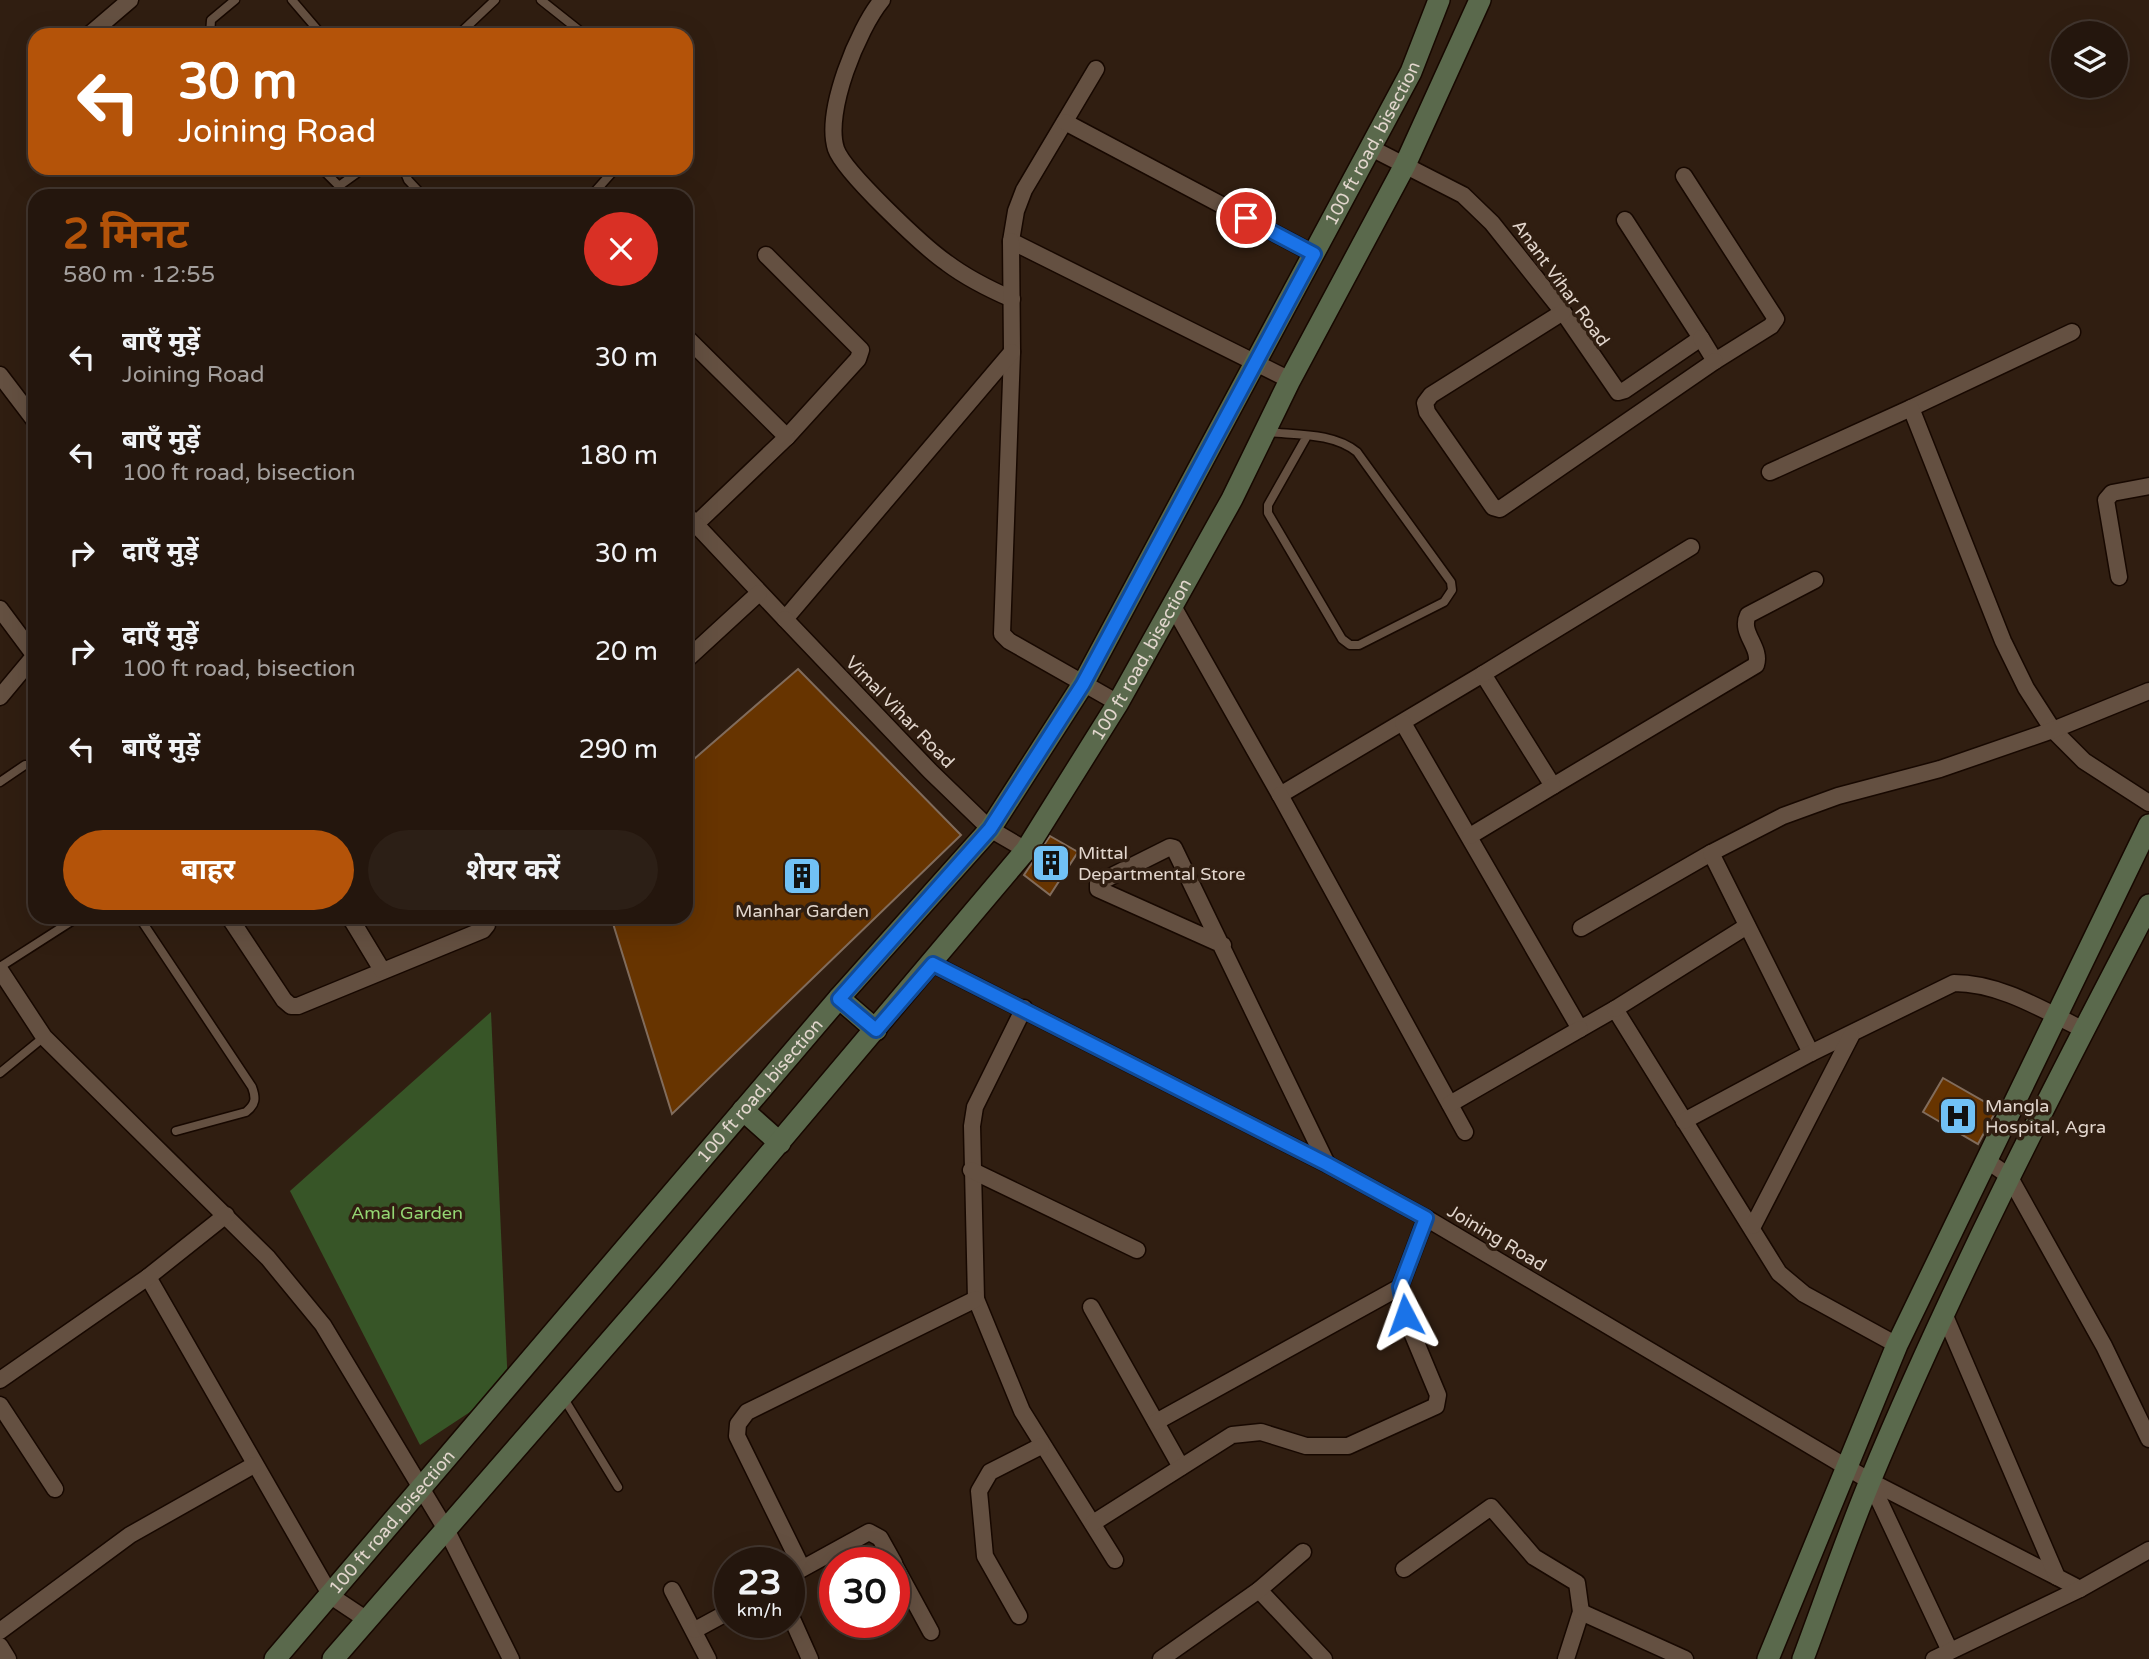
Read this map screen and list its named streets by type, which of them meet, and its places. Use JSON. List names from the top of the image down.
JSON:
{
  "streets": {
    "street": [
      "100 ft road, bisection",
      "Anant Vihar Road",
      "Vimal Vihar Road",
      "Joining Road"
    ]
  },
  "crossings": [
    ["100 ft road, bisection", "Anant Vihar Road"],
    ["100 ft road, bisection", "Vimal Vihar Road"],
    ["100 ft road, bisection", "Joining Road"]
  ],
  "parks": ["Amal Garden"],
  "places": {
    "building": ["Mittal Departmental Store", "Manhar Garden"],
    "hospital": ["Mangla Hospital, Agra"]
  },
  "page": {
    "turn": ["30 m", "Joining Road"],
    "heading": ["2 मिनट", "580 m · 12:55"],
    "list": [
      {
        "name": "बाएँ मुड़ें",
        "note": "Joining Road",
        "value": "30 m"
      },
      {
        "name": "बाएँ मुड़ें",
        "note": "100 ft road, bisection",
        "value": "180 m"
      },
      {
        "name": "दाएँ मुड़ें",
        "value": "30 m"
      },
      {
        "name": "दाएँ मुड़ें",
        "note": "100 ft road, bisection",
        "value": "20 m"
      },
      {
        "name": "बाएँ मुड़ें",
        "value": "290 m"
      }
    ],
    "buttons": ["बाहर", "शेयर करें"],
    "speed": "23 km/h",
    "limit": "30"
  }
}
